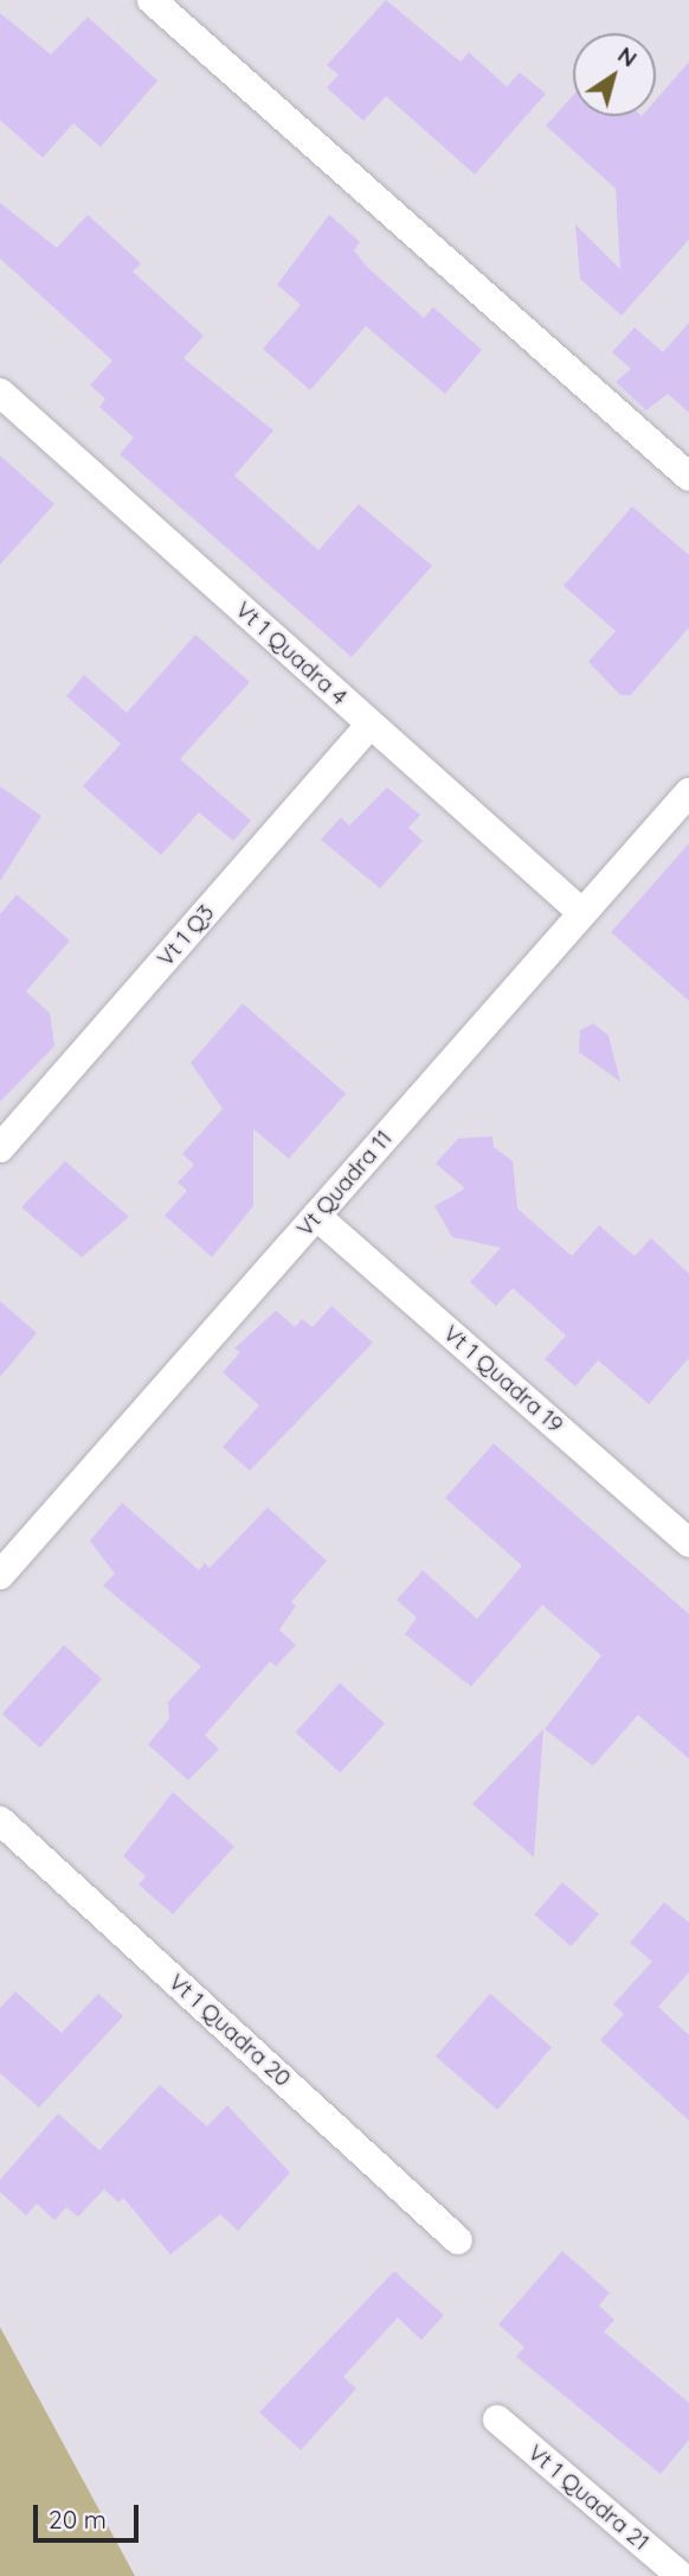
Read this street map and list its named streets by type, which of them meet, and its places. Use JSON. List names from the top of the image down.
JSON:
{
  "streets": {
    "street": [
      "Vt 1 Quadra 4",
      "Vt 1 Q3",
      "Vt Quadra 11",
      "Vt 1 Quadra 19",
      "Vt 1 Quadra 20",
      "Vt 1 Quadra 21"
    ]
  },
  "crossings": [
    ["Vt 1 Quadra 4", "Vt 1 Q3"],
    ["Vt 1 Quadra 4", "Vt Quadra 11"],
    ["Vt Quadra 11", "Vt 1 Quadra 19"]
  ],
  "scale_bar": "20 m",
  "north": "top right"
}
